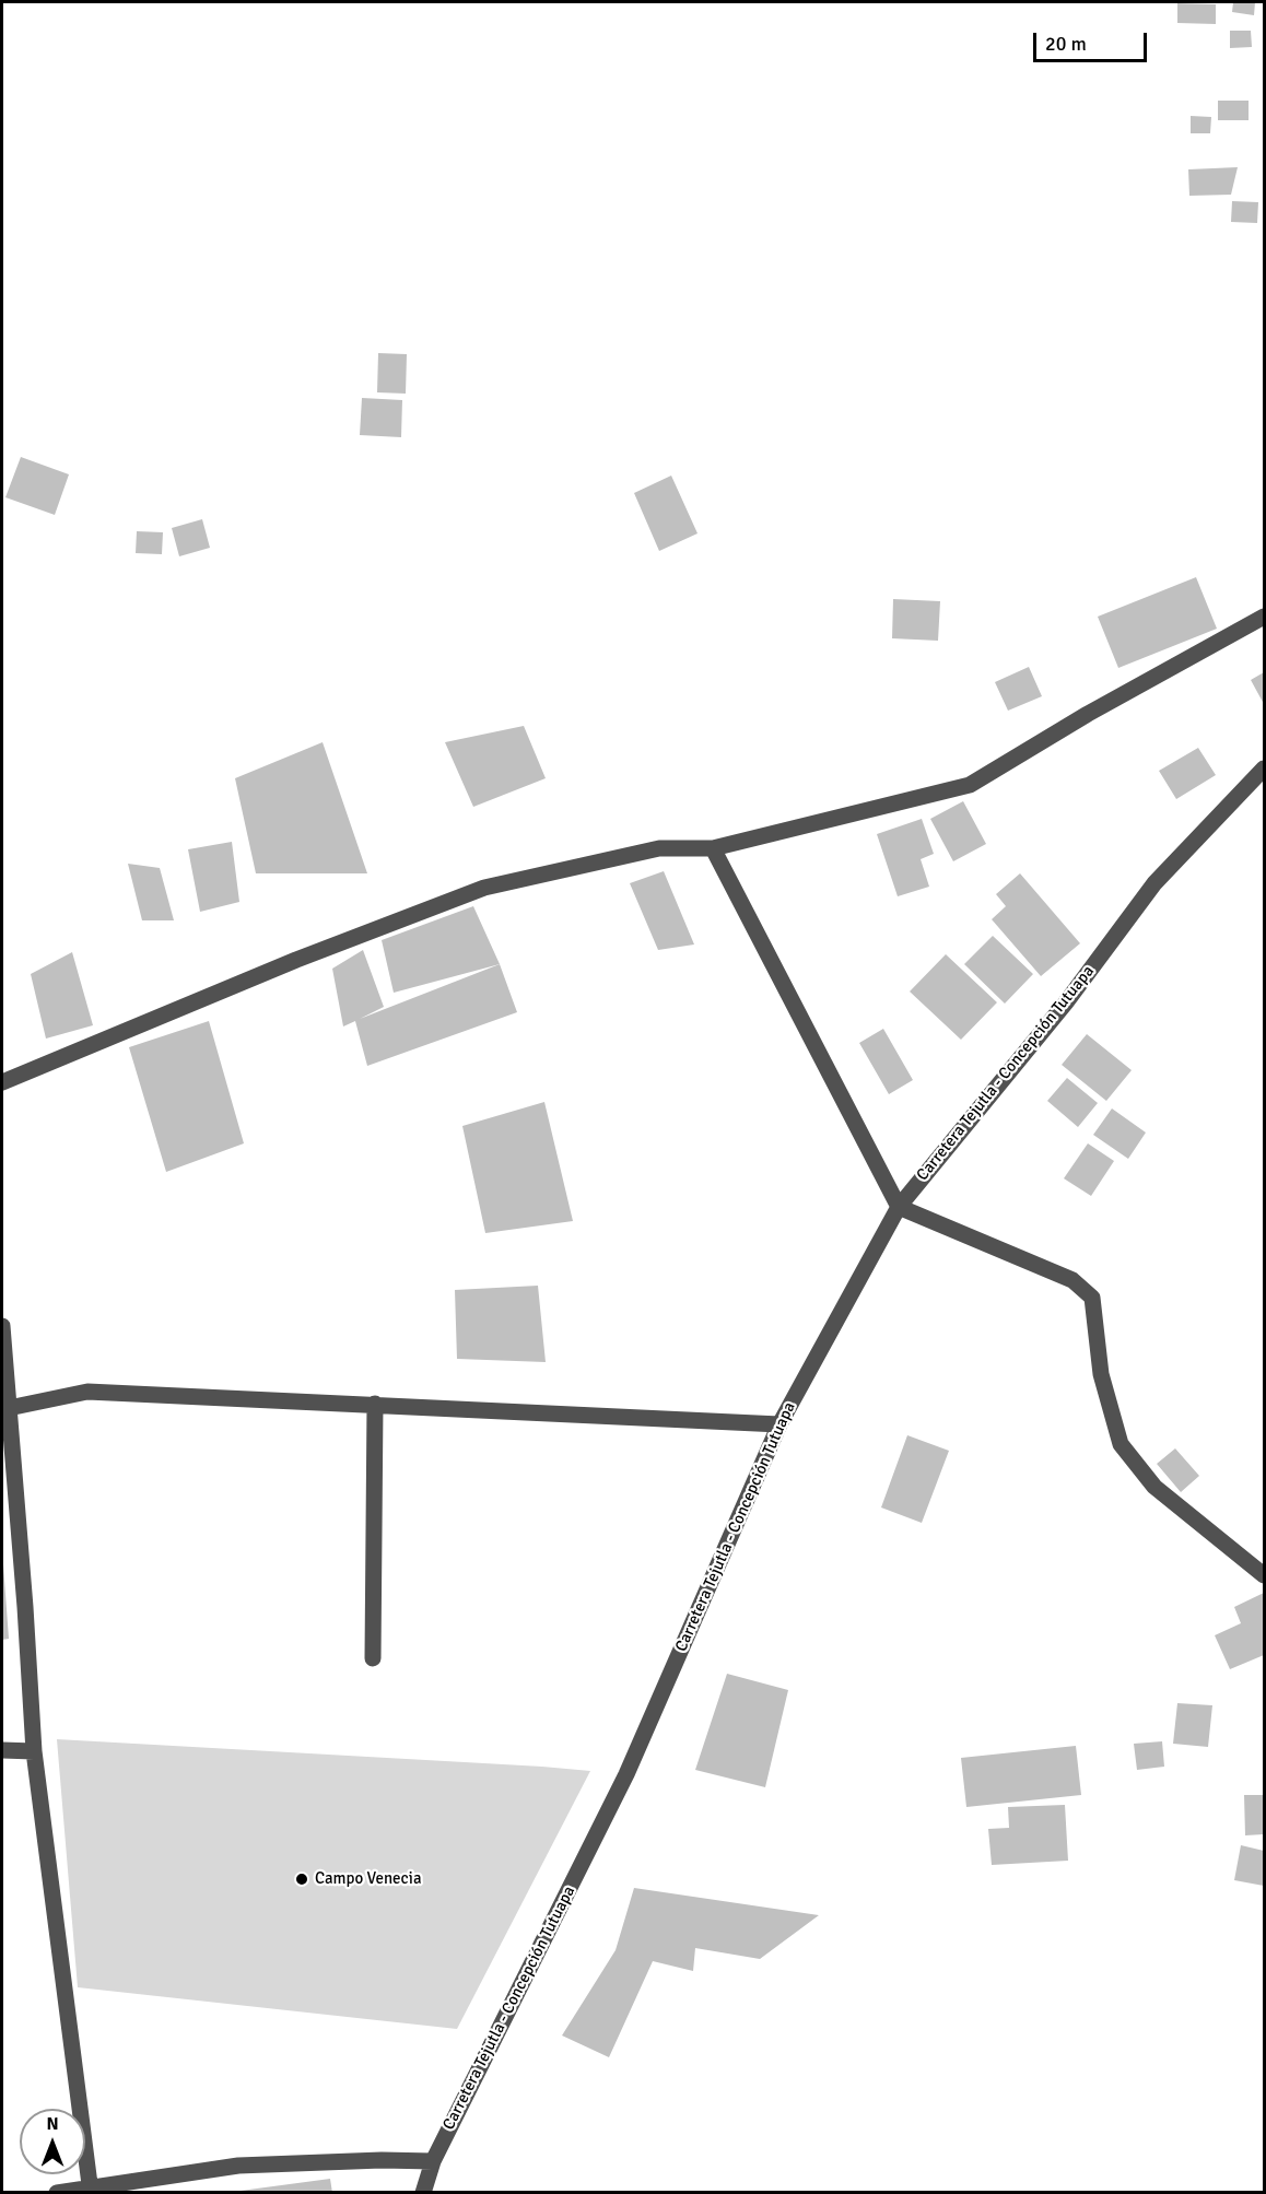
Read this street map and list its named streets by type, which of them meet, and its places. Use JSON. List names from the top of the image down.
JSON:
{
  "streets": {
    "street": ["Carretera Tejutla - Concepción Tutuapa"]
  },
  "places": ["Campo Venecia"],
  "scale_bar": "20 m",
  "north": "top"
}
